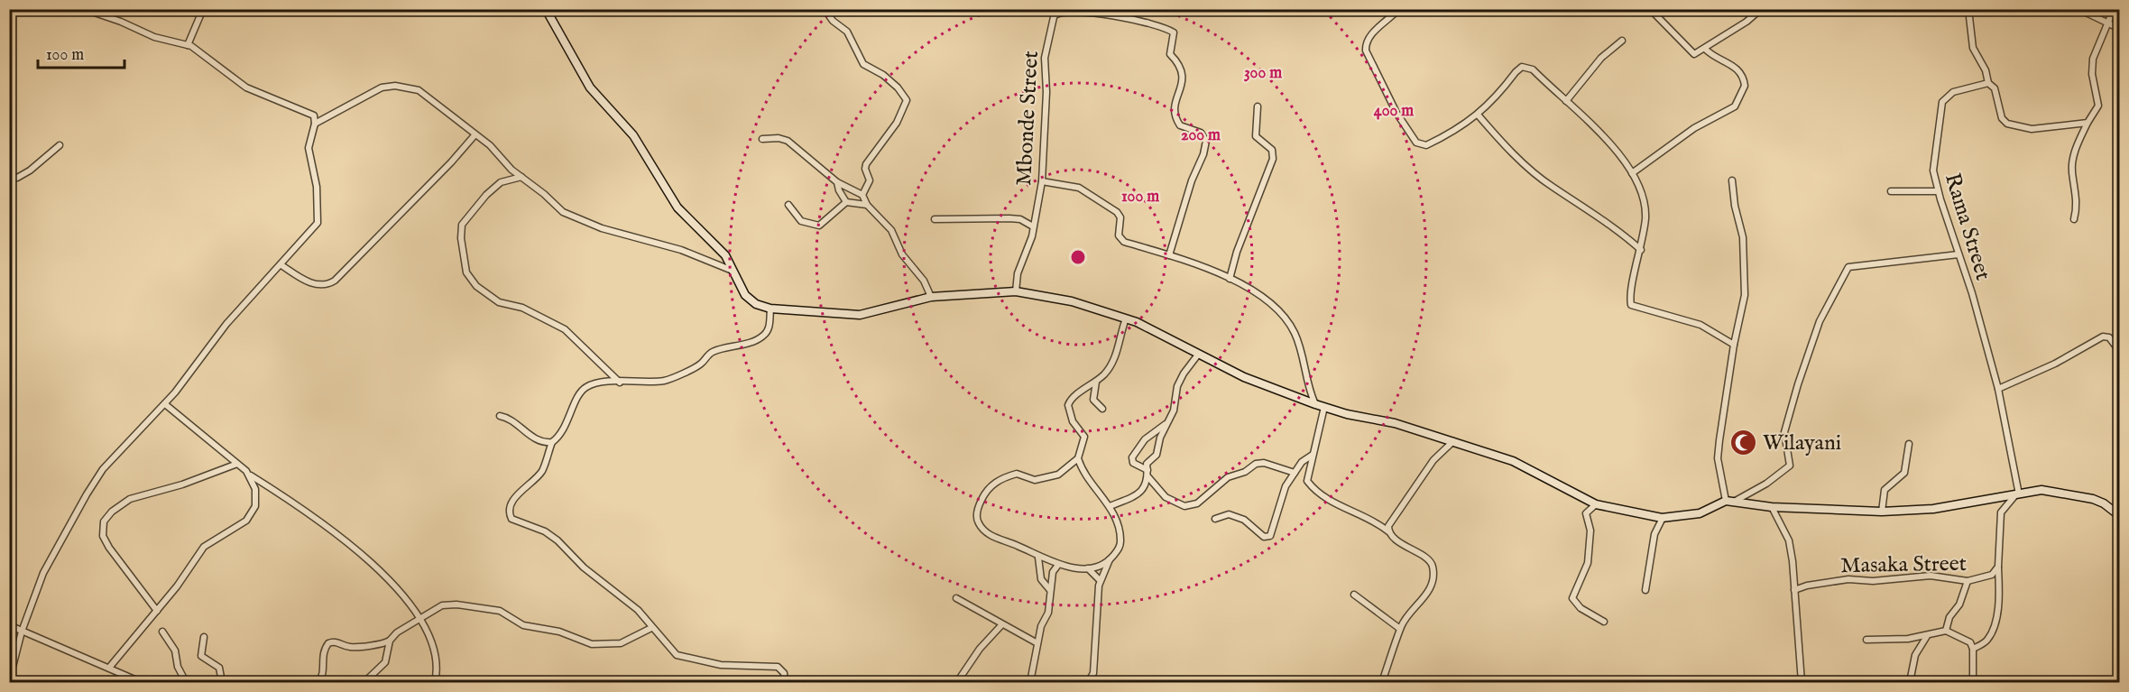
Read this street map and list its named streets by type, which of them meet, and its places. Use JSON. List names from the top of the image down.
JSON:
{
  "streets": {
    "street": ["Mbonde Street", "Rama Street", "Masaka Street"]
  },
  "crossings": [
    ["Rama Street", "Masaka Street"]
  ],
  "places": {
    "mosque": ["Wilayani"]
  },
  "scale_bar": "100 m",
  "rings": [
    "300 m",
    "400 m",
    "200 m",
    "100 m"
  ]
}
